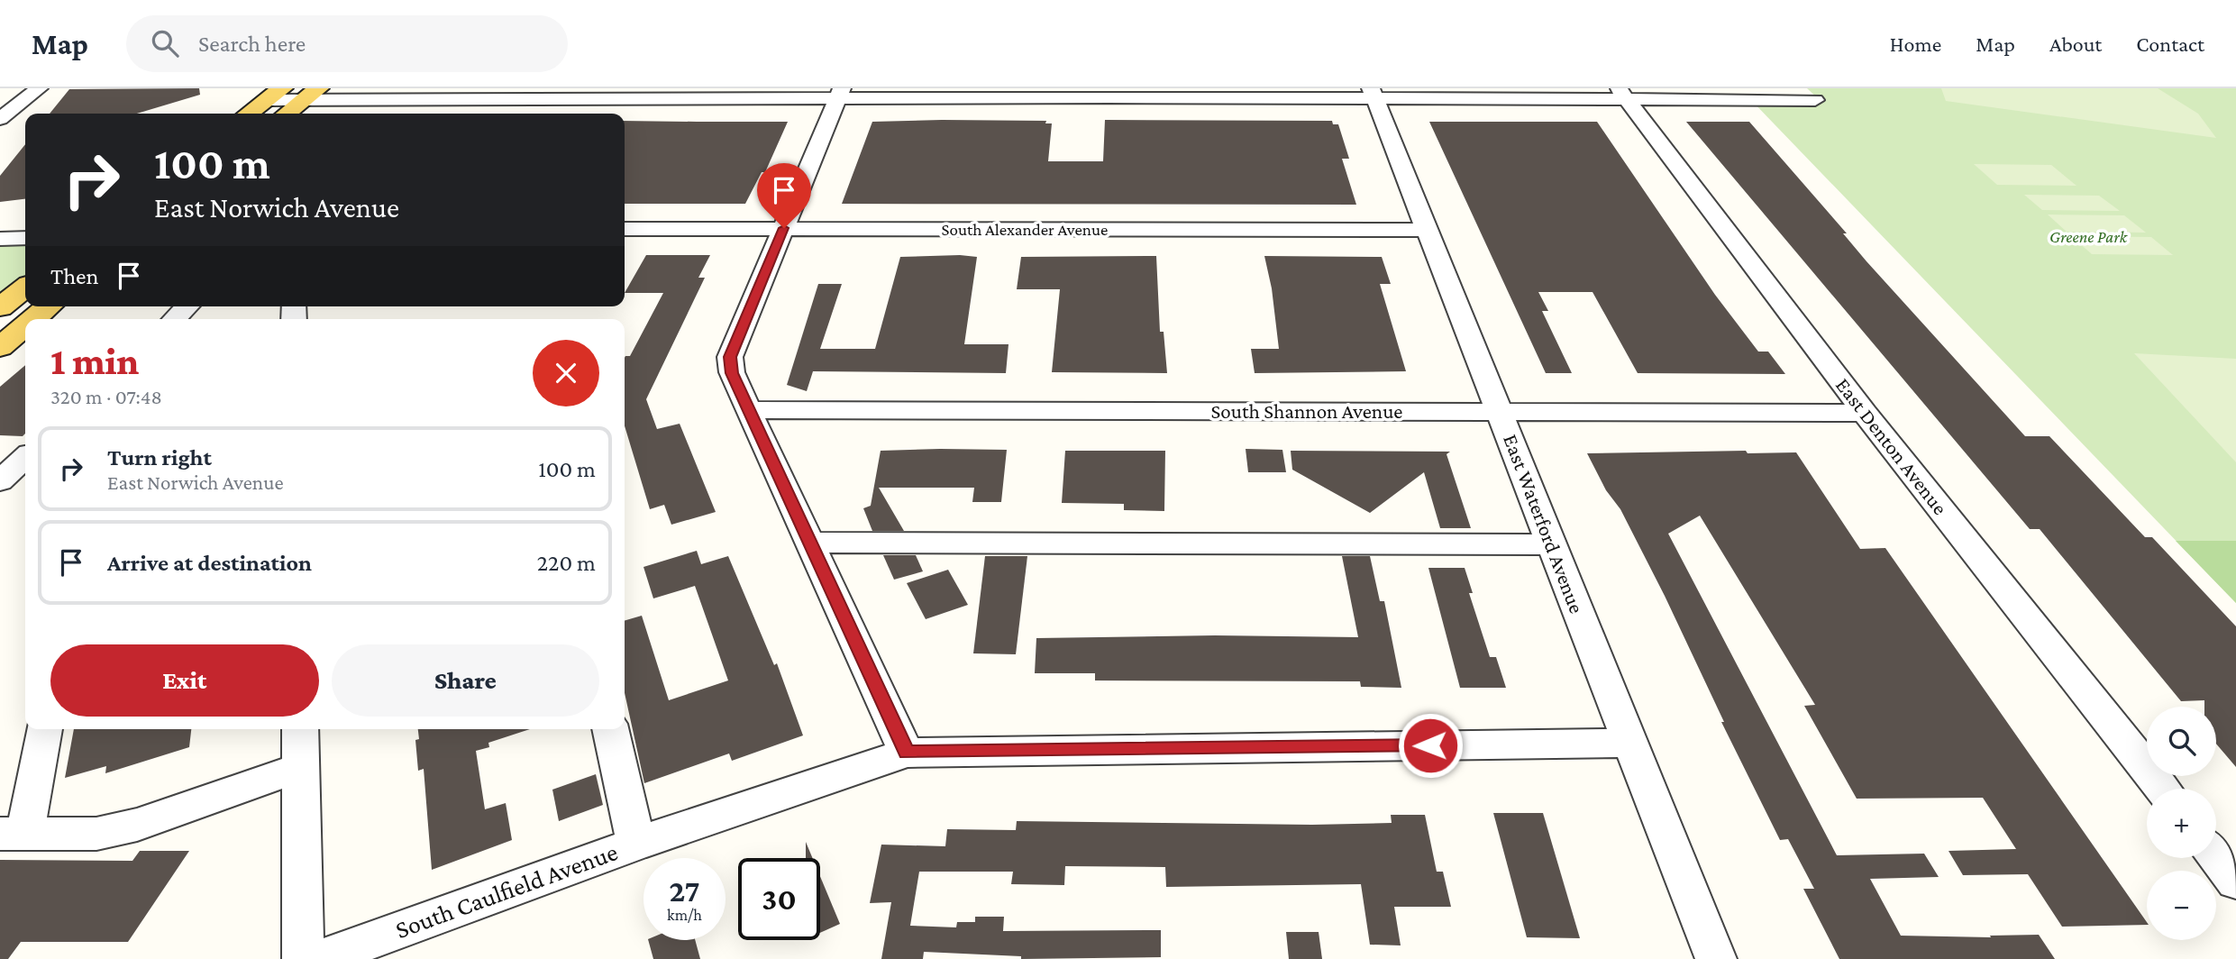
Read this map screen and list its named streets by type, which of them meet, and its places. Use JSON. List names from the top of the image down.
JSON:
{
  "streets": {
    "street": [
      "South Alexander Avenue",
      "South Shannon Avenue",
      "East Denton Avenue",
      "East Waterford Avenue",
      "South Caulfield Avenue"
    ]
  },
  "crossings": [
    ["South Alexander Avenue", "East Waterford Avenue"],
    ["South Shannon Avenue", "East Denton Avenue"],
    ["South Shannon Avenue", "East Waterford Avenue"],
    ["East Waterford Avenue", "South Caulfield Avenue"]
  ],
  "parks": ["Greene Park"],
  "page": {
    "header": "Map",
    "search": "Search here",
    "nav": [
      "Home",
      "Map",
      "About",
      "Contact"
    ],
    "turn": ["100 m", "East Norwich Avenue"],
    "then": "Then",
    "heading": ["1 min", "320 m · 07:48"],
    "list": [
      {
        "name": "Turn right",
        "note": "East Norwich Avenue",
        "value": "100 m"
      },
      {
        "name": "Arrive at destination",
        "value": "220 m"
      }
    ],
    "buttons": ["Exit", "Share"],
    "map_buttons": ["+", "−"],
    "speed": "27 km/h",
    "limit": "30"
  }
}
